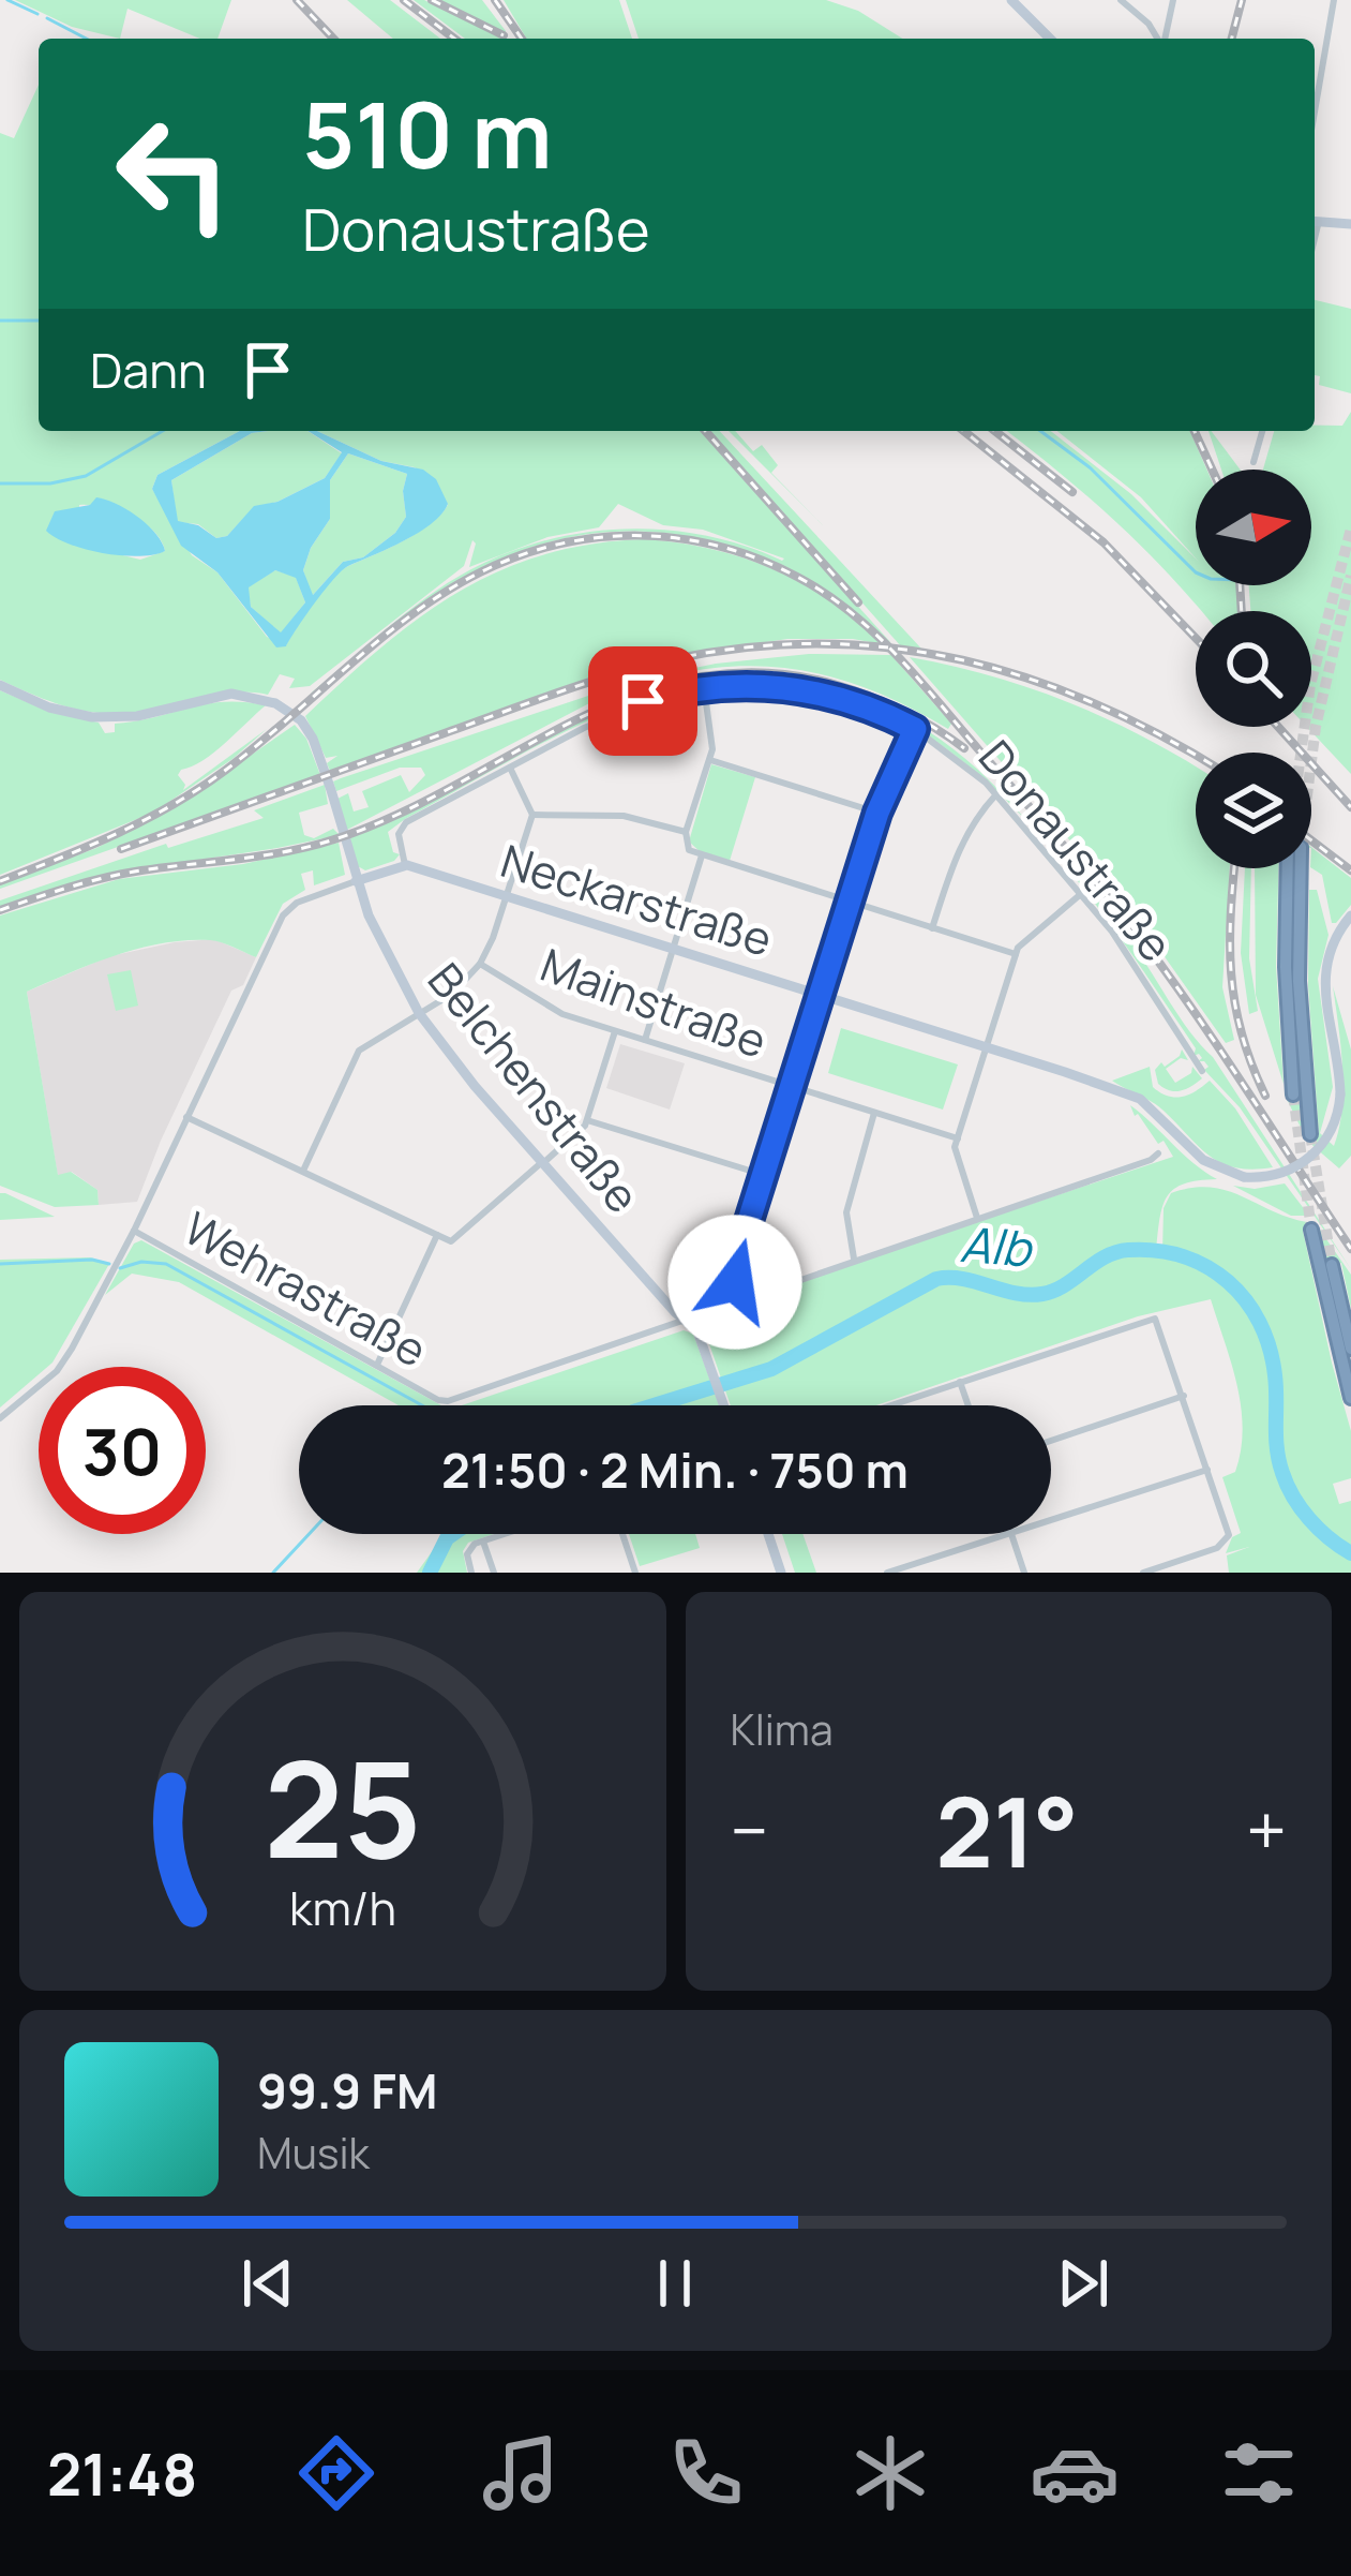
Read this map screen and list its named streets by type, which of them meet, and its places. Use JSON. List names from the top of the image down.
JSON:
{
  "streets": {
    "street": [
      "Donaustraße",
      "Neckarstraße",
      "Mainstraße",
      "Belchenstraße",
      "Wehrastraße"
    ]
  },
  "crossings": [
    ["Donaustraße", "Neckarstraße"],
    ["Belchenstraße", "Wehrastraße"]
  ],
  "water": ["Alb"],
  "north": "right",
  "page": {
    "turn": ["510 m", "Donaustraße"],
    "then": "Dann",
    "limit": "30",
    "trip": "21:50 · 2 Min. · 750 m",
    "tile": "Klima",
    "heat": ["−", "21°", "+"],
    "song": ["99.9 FM", "Musik"],
    "tabs": "21:48",
    "gauge": ["25", "km/h"]
  }
}
